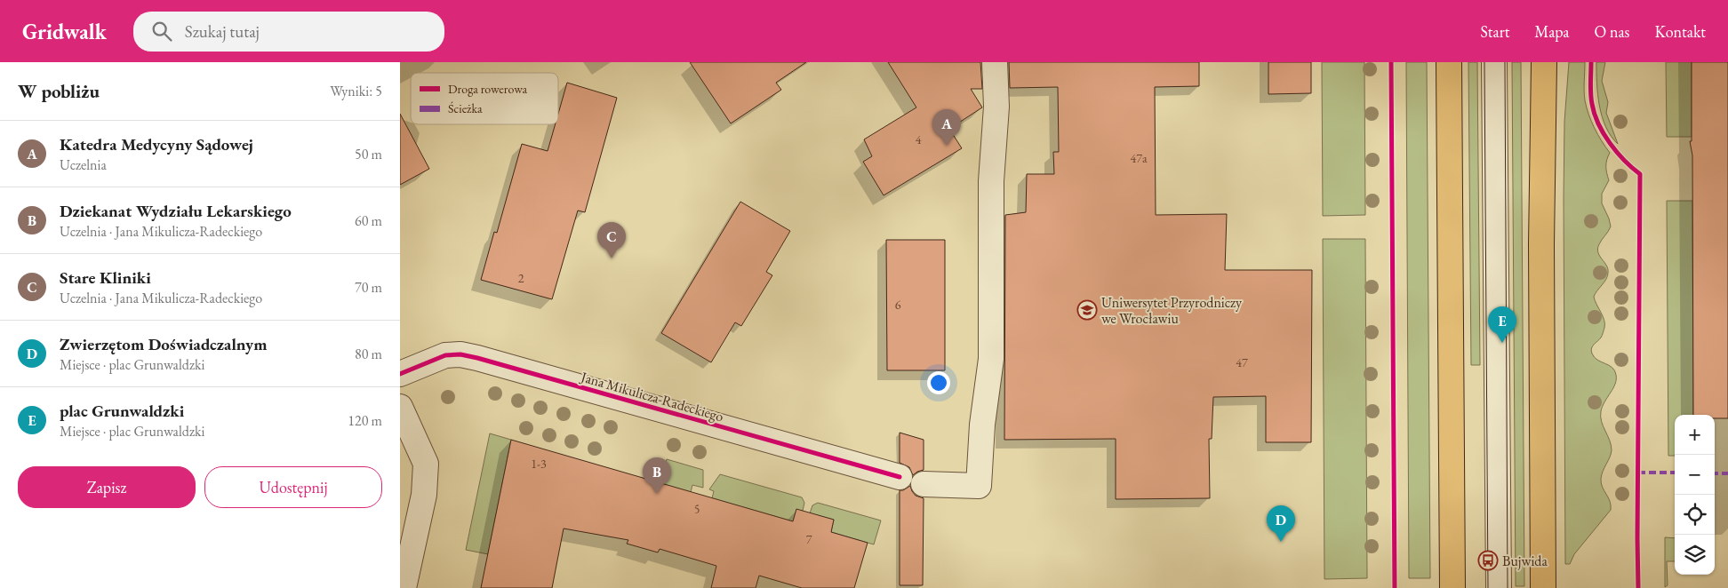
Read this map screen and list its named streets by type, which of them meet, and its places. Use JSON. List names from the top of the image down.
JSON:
{
  "streets": {
    "street": ["Jana Mikulicza-Radeckiego"]
  },
  "places": {
    "school or university": ["Uniwersytet Przyrodniczy we Wrocławiu"],
    "bus stop": ["Bujwida"]
  },
  "house_numbers": [
    "4",
    "47a",
    "2",
    "6",
    "47",
    "1-3",
    "5",
    "7"
  ],
  "legend": ["Droga rowerowa", "Ścieżka"],
  "page": {
    "header": "Gridwalk",
    "search": "Szukaj tutaj",
    "nav": [
      "Start",
      "Mapa",
      "O nas",
      "Kontakt"
    ],
    "heading": ["W pobliżu", "Wyniki: 5"],
    "pins": [
      "A",
      "C",
      "E",
      "B",
      "D"
    ],
    "list": [
      {
        "mark": "A",
        "name": "Katedra Medycyny Sądowej",
        "note": "Uczelnia",
        "value": "50 m"
      },
      {
        "mark": "B",
        "name": "Dziekanat Wydziału Lekarskiego",
        "note": "Uczelnia · Jana Mikulicza-Radeckiego",
        "value": "60 m"
      },
      {
        "mark": "C",
        "name": "Stare Kliniki",
        "note": "Uczelnia · Jana Mikulicza-Radeckiego",
        "value": "70 m"
      },
      {
        "mark": "D",
        "name": "Zwierzętom Doświadczalnym",
        "note": "Miejsce · plac Grunwaldzki",
        "value": "80 m"
      },
      {
        "mark": "E",
        "name": "plac Grunwaldzki",
        "note": "Miejsce · plac Grunwaldzki",
        "value": "120 m"
      }
    ],
    "map_buttons": ["+", "−"],
    "buttons": ["Zapisz", "Udostępnij"]
  }
}
